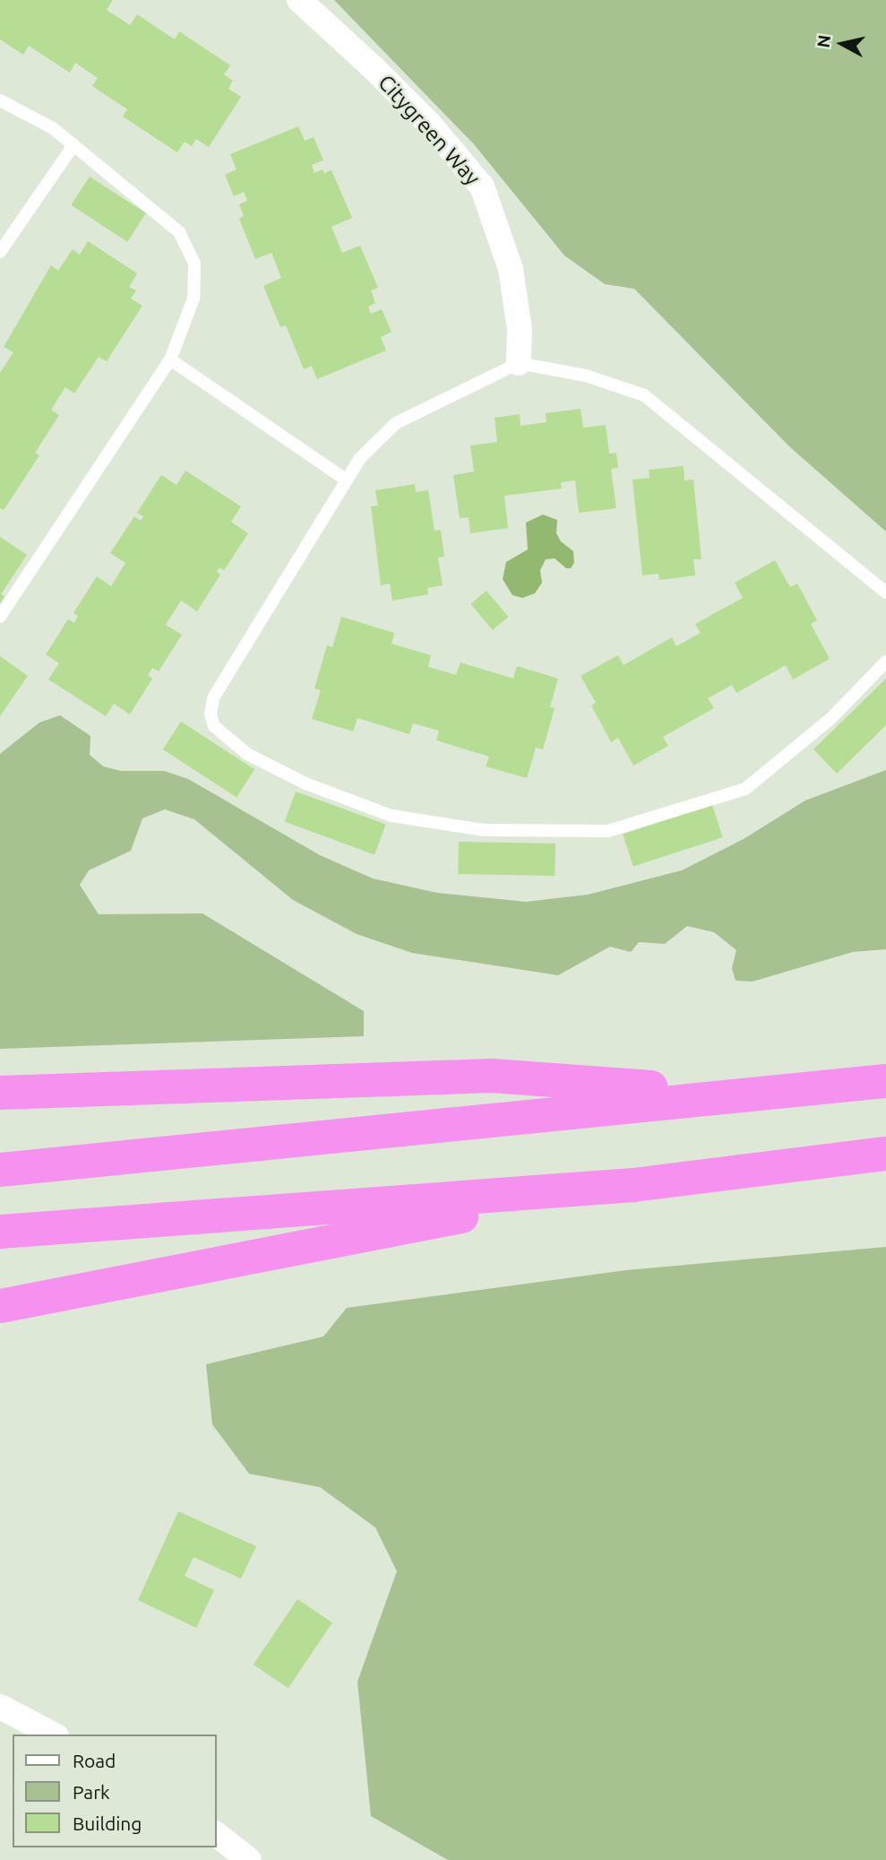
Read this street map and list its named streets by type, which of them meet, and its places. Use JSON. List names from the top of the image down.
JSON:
{
  "streets": {
    "street": ["Citygreen Way"]
  },
  "legend": ["Road", "Park", "Building"],
  "north": "left"
}
